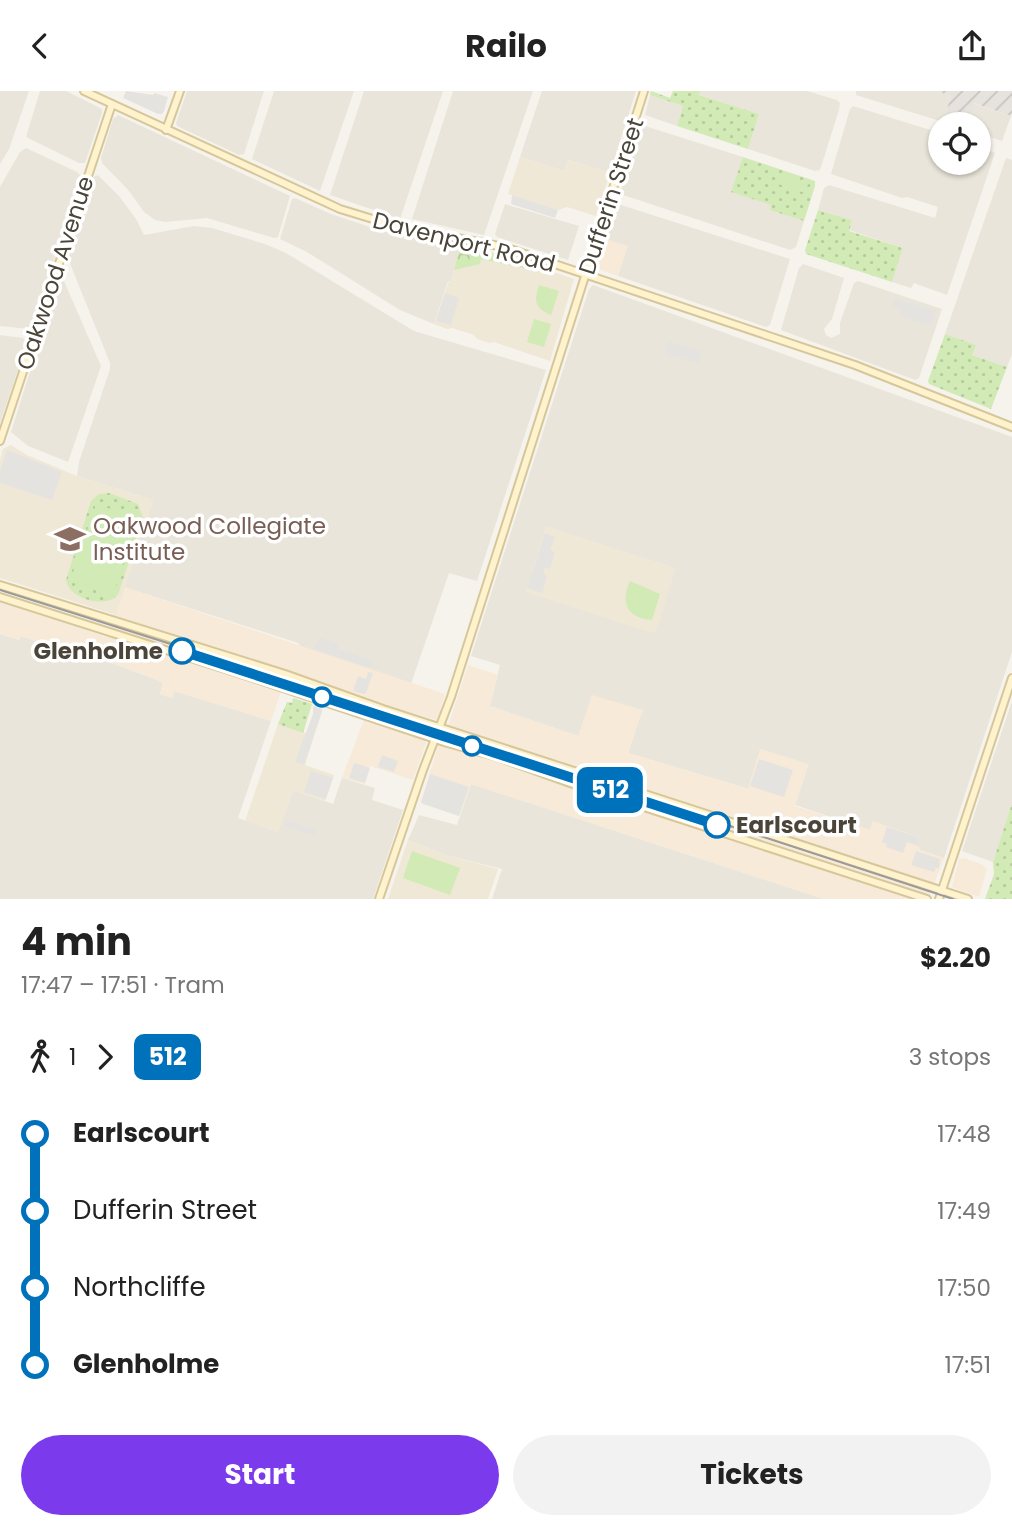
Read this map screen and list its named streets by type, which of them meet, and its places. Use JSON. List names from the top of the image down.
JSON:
{
  "streets": {
    "main road": ["Dufferin Street", "Davenport Road", "Oakwood Avenue"]
  },
  "crossings": [
    ["Dufferin Street", "Davenport Road"],
    ["Davenport Road", "Oakwood Avenue"]
  ],
  "places": {
    "school or university": ["Oakwood Collegiate Institute"],
    "other": ["Glenholme", "Earlscourt"]
  },
  "lines": ["tram line 512"],
  "page": {
    "header": "Railo",
    "on_map": "512",
    "heading": ["4 min", "17:47 – 17:51 · Tram", "$2.20"],
    "legs": ["1", "512", "3 stops"],
    "list": [
      {
        "name": "Earlscourt",
        "value": "17:48"
      },
      {
        "name": "Dufferin Street",
        "value": "17:49"
      },
      {
        "name": "Northcliffe",
        "value": "17:50"
      },
      {
        "name": "Glenholme",
        "value": "17:51"
      }
    ],
    "buttons": ["Start", "Tickets"]
  }
}
